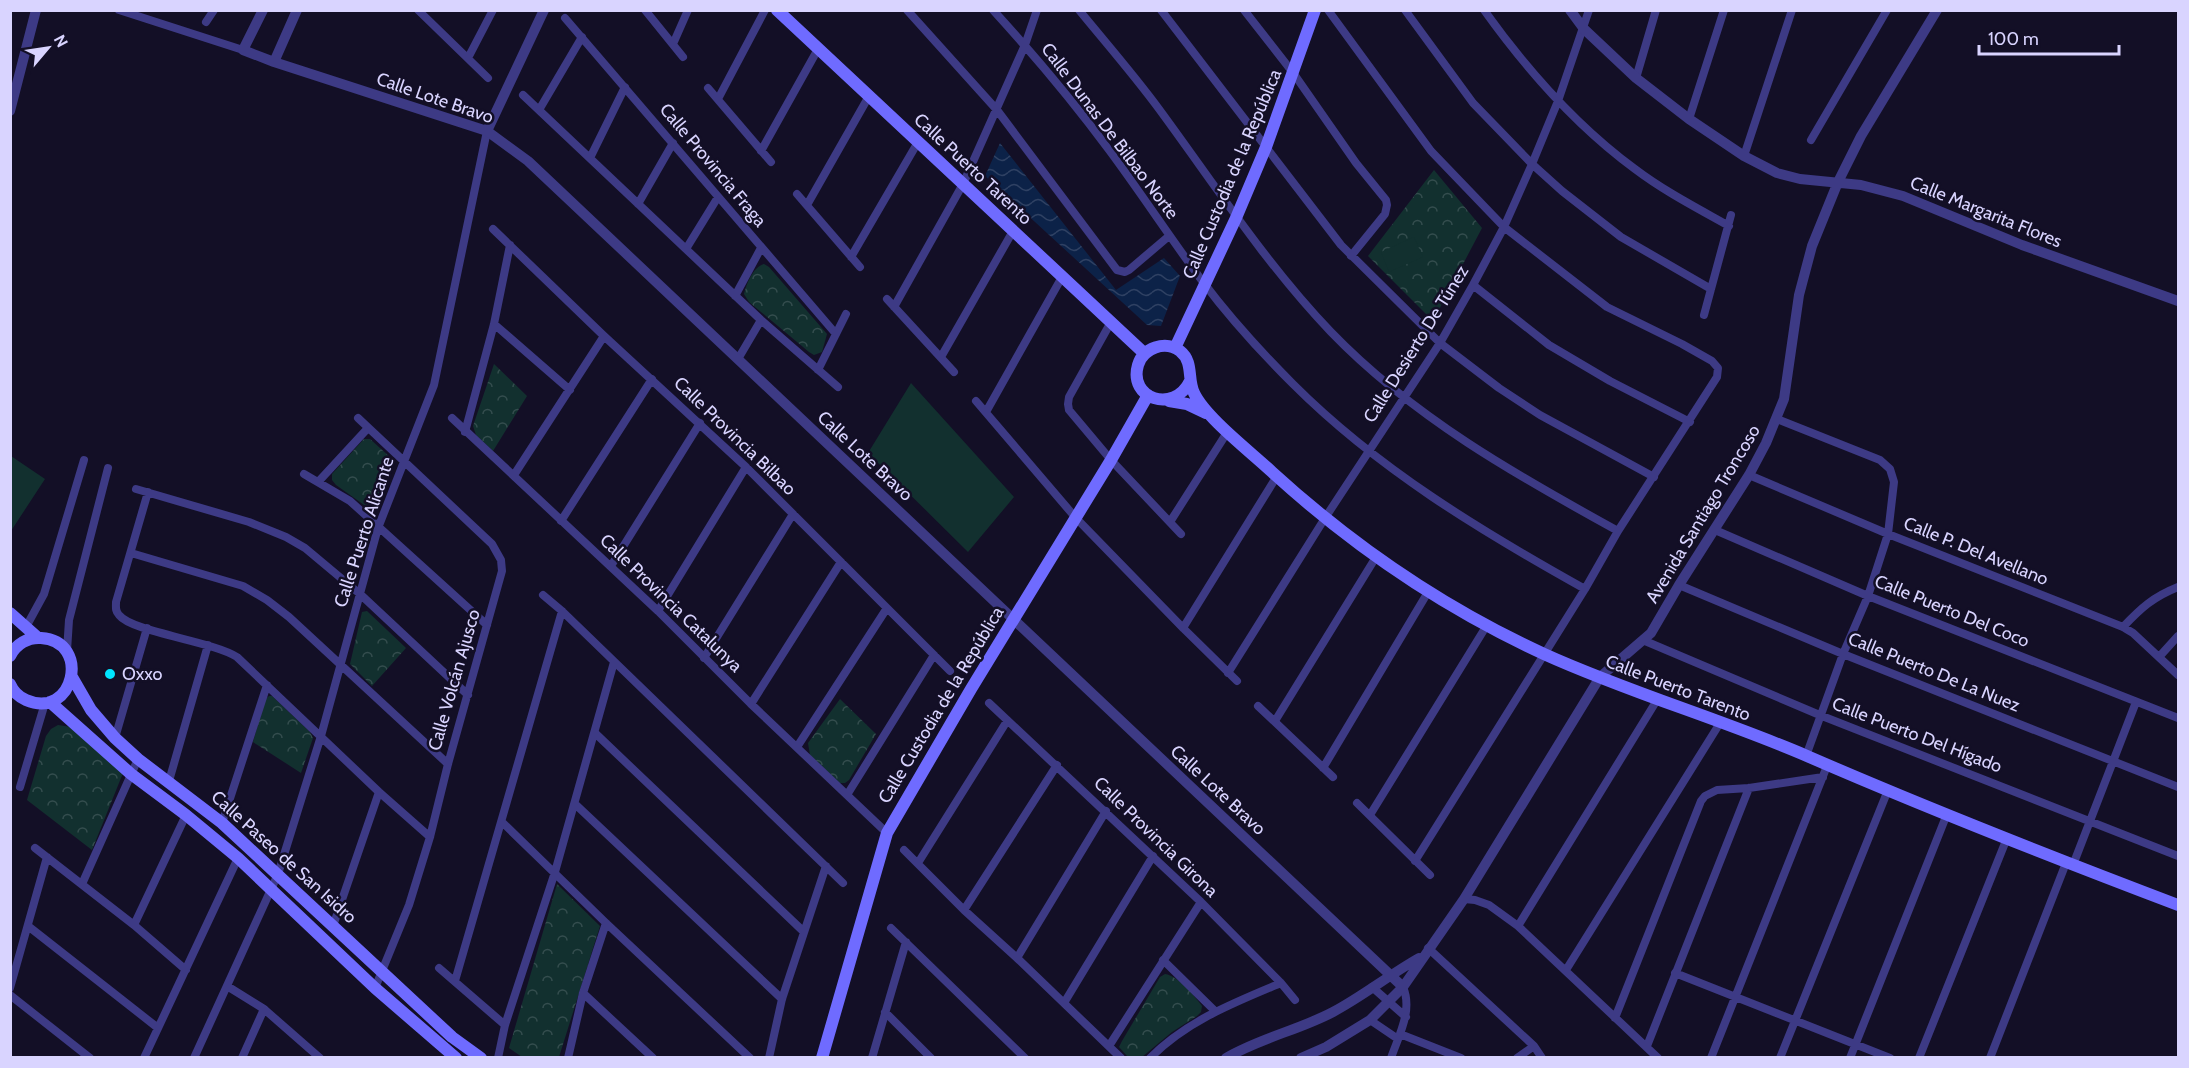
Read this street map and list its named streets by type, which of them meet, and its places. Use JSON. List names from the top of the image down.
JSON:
{
  "streets": {
    "main road": ["Calle Puerto Tarento", "Calle Custodia de la República", "Calle Paseo de San Isidro"],
    "street": [
      "Calle Lote Bravo",
      "Calle Dunas De Bilbao Norte",
      "Calle Provincia Fraga",
      "Calle Margarita Flores",
      "Calle Desierto De Túnez",
      "Calle Provincia Bilbao",
      "Avenida Santiago Troncoso",
      "Calle Puerto Alicante",
      "Calle P. Del Avellano",
      "Calle Provincia Catalunya",
      "Calle Puerto Del Coco",
      "Calle Puerto De La Nuez",
      "Calle Volcán Ajusco",
      "Calle Puerto Del Hígado",
      "Calle Provincia Girona"
    ]
  },
  "crossings": [
    ["Calle Lote Bravo", "Calle Custodia de la República"],
    ["Calle Lote Bravo", "Avenida Santiago Troncoso"],
    ["Calle Lote Bravo", "Calle Puerto Alicante"],
    ["Calle Dunas De Bilbao Norte", "Calle Custodia de la República"],
    ["Calle Dunas De Bilbao Norte", "Calle Desierto De Túnez"],
    ["Calle Puerto Tarento", "Calle Custodia de la República"],
    ["Calle Puerto Tarento", "Calle Desierto De Túnez"],
    ["Calle Puerto Tarento", "Avenida Santiago Troncoso"],
    ["Calle Custodia de la República", "Calle Provincia Catalunya"],
    ["Calle Margarita Flores", "Calle Desierto De Túnez"],
    ["Calle Margarita Flores", "Avenida Santiago Troncoso"],
    ["Avenida Santiago Troncoso", "Calle P. Del Avellano"],
    ["Avenida Santiago Troncoso", "Calle Puerto Del Coco"],
    ["Avenida Santiago Troncoso", "Calle Puerto De La Nuez"],
    ["Avenida Santiago Troncoso", "Calle Puerto Del Hígado"],
    ["Calle Puerto Alicante", "Calle Volcán Ajusco"],
    ["Calle Puerto Alicante", "Calle Paseo de San Isidro"],
    ["Calle Volcán Ajusco", "Calle Paseo de San Isidro"]
  ],
  "places": ["Oxxo"],
  "scale_bar": "100 m",
  "north": "top right"
}
